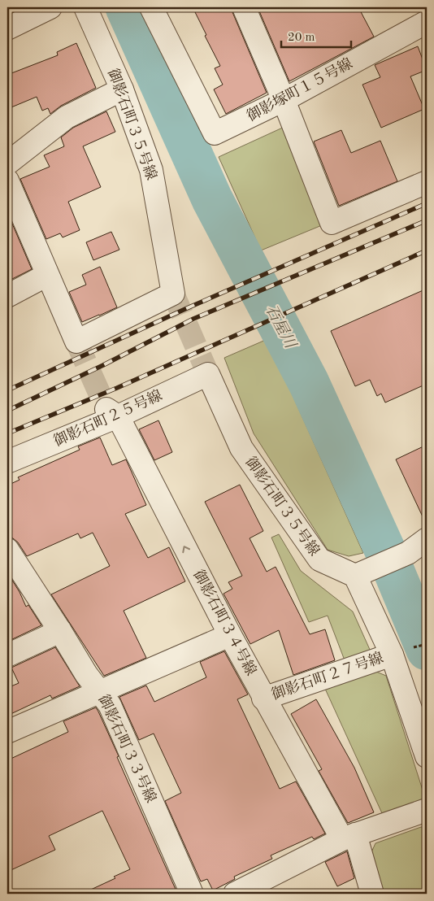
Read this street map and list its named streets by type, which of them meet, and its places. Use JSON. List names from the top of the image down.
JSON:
{
  "streets": {
    "street": [
      "御影塚町１５号線",
      "御影石町３５号線",
      "御影石町２５号線",
      "御影石町３４号線",
      "御影石町２７号線",
      "御影石町３３号線"
    ]
  },
  "crossings": [
    ["御影石町３５号線", "御影石町２５号線"],
    ["御影石町２５号線", "御影石町３４号線"],
    ["御影石町３４号線", "御影石町２７号線"]
  ],
  "one_way": ["御影石町３４号線"],
  "water": ["石屋川"],
  "scale_bar": "20 m"
}
